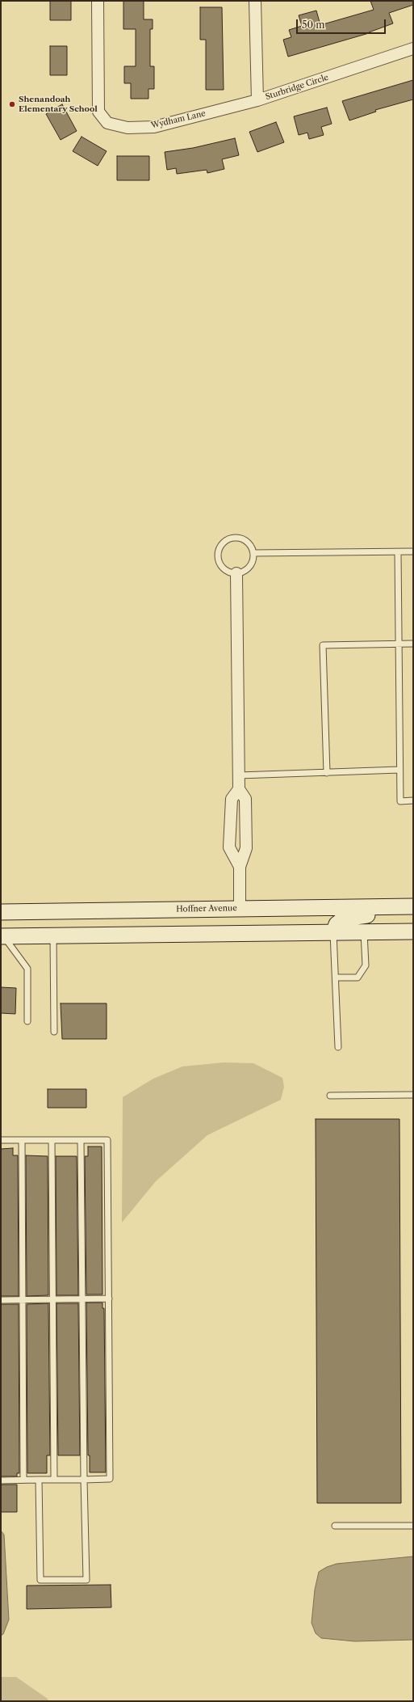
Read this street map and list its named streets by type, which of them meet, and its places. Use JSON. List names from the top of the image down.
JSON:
{
  "streets": {
    "main road": ["Hoffner Avenue"],
    "street": ["Sturbridge Circle", "Wydham Lane"]
  },
  "crossings": [
    ["Sturbridge Circle", "Wydham Lane"]
  ],
  "places": ["Shenandoah Elementary School"],
  "scale_bar": "50 m"
}
